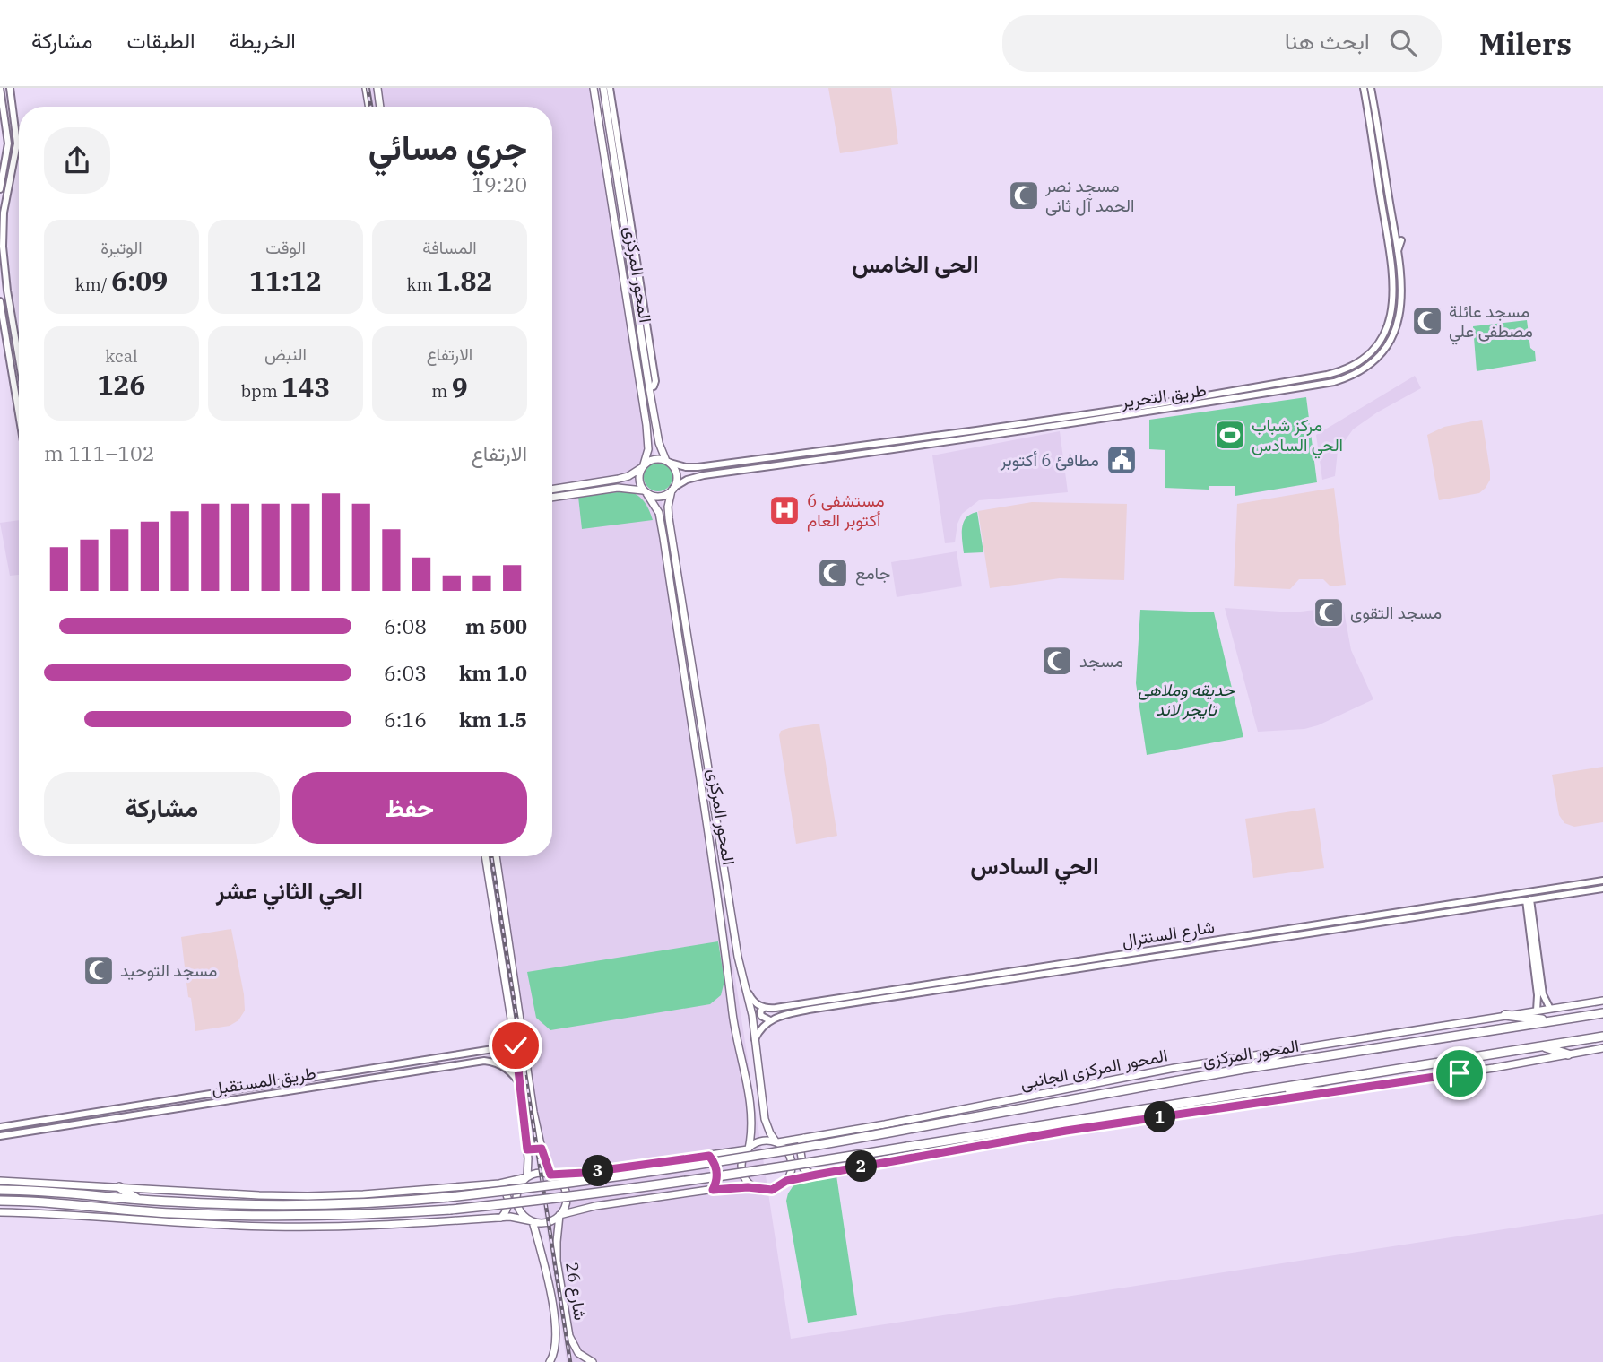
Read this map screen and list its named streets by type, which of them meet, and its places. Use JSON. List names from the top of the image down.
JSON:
{
  "streets": {
    "highway": ["المحور المركزى"],
    "main road": ["المحور المركزى الجانبى", "شارع 26"],
    "street": ["طريق التحرير", "شارع السنترال", "طريق المستقبل"]
  },
  "crossings": [
    ["المحور المركزى", "طريق التحرير"],
    ["المحور المركزى", "المحور المركزى الجانبى"]
  ],
  "districts": ["الحى الخامس", "الحي السادس", "الحي الثاني عشر"],
  "parks": ["حديقه وملاهى تايجر لاند"],
  "places": {
    "mosque": [
      "مسجد نصر الحمد آل ثانى",
      "مسجد عائلة مصطفى علي",
      "جامع",
      "مسجد التقوى",
      "مسجد",
      "مسجد التوحيد"
    ],
    "sports": ["مركز شباب الحي السادس"],
    "public building": ["مطافئ 6 أكتوبر"],
    "hospital": ["مستشفى 6 أكتوبر العام"]
  },
  "page": {
    "header": "Milers",
    "search": "ابحث هنا",
    "nav": ["الخريطة", "الطبقات", "مشاركة"],
    "heading": ["جري مسائي", "19:20"],
    "stats": [
      ["المسافة", "1.82 km"],
      ["الوقت", "11:12"],
      ["الوتيرة", "6:09 /km"],
      ["الارتفاع", "9 m"],
      ["النبض", "143 bpm"],
      ["kcal", "126"]
    ],
    "chart": ["الارتفاع", "102–111 m"],
    "list": [
      {
        "name": "500 m",
        "note": "6:08"
      },
      {
        "name": "1.0 km",
        "note": "6:03"
      },
      {
        "name": "1.5 km",
        "note": "6:16"
      }
    ],
    "buttons": ["حفظ", "مشاركة"],
    "pins": ["1", "2", "3"]
  }
}
